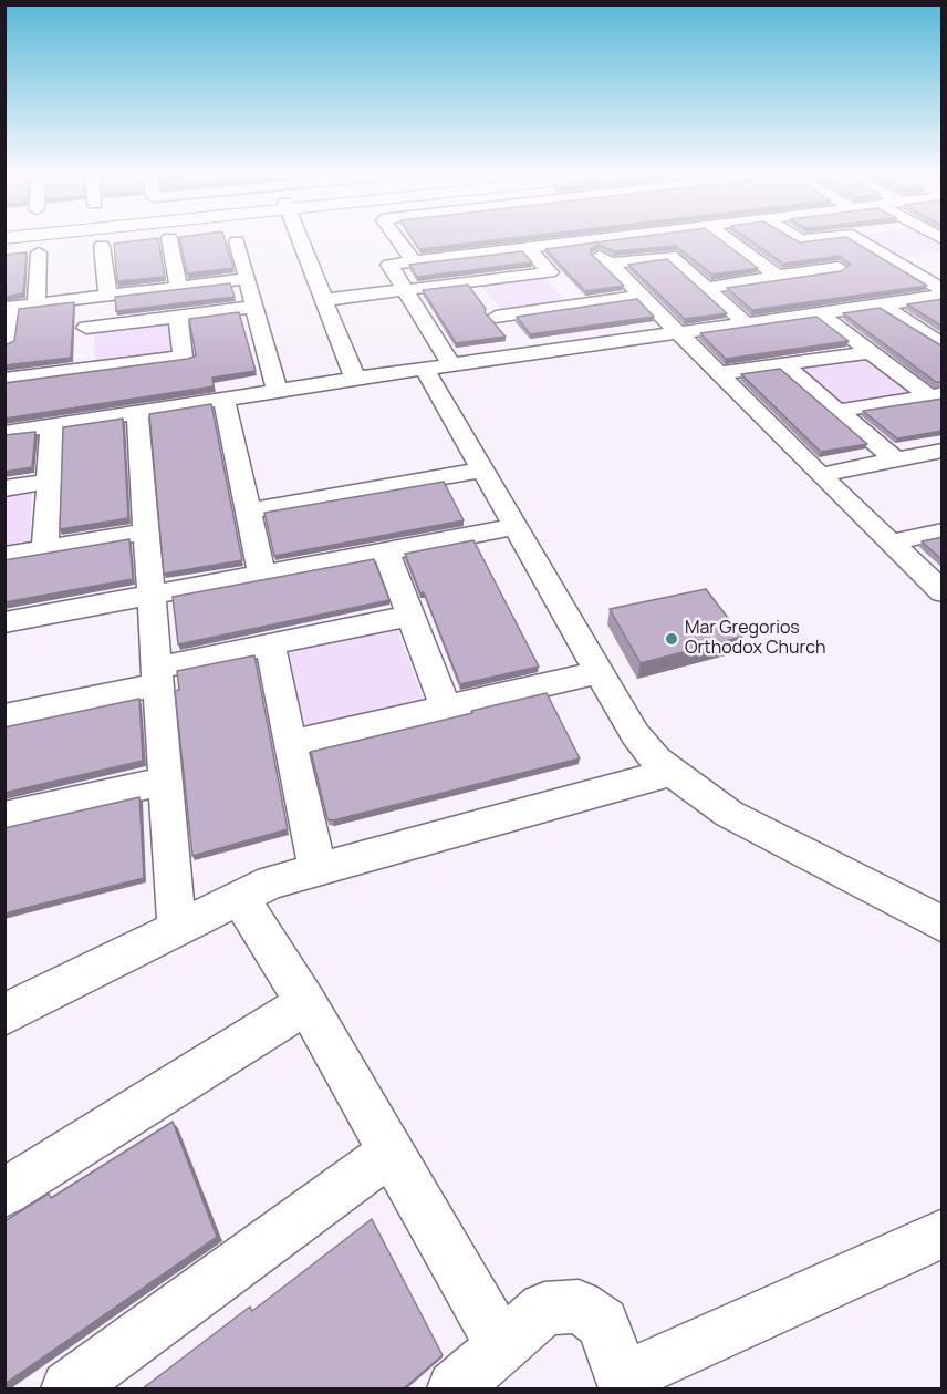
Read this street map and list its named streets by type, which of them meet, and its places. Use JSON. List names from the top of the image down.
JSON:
{
  "places": ["Mar Gregorios Orthodox Church"]
}
